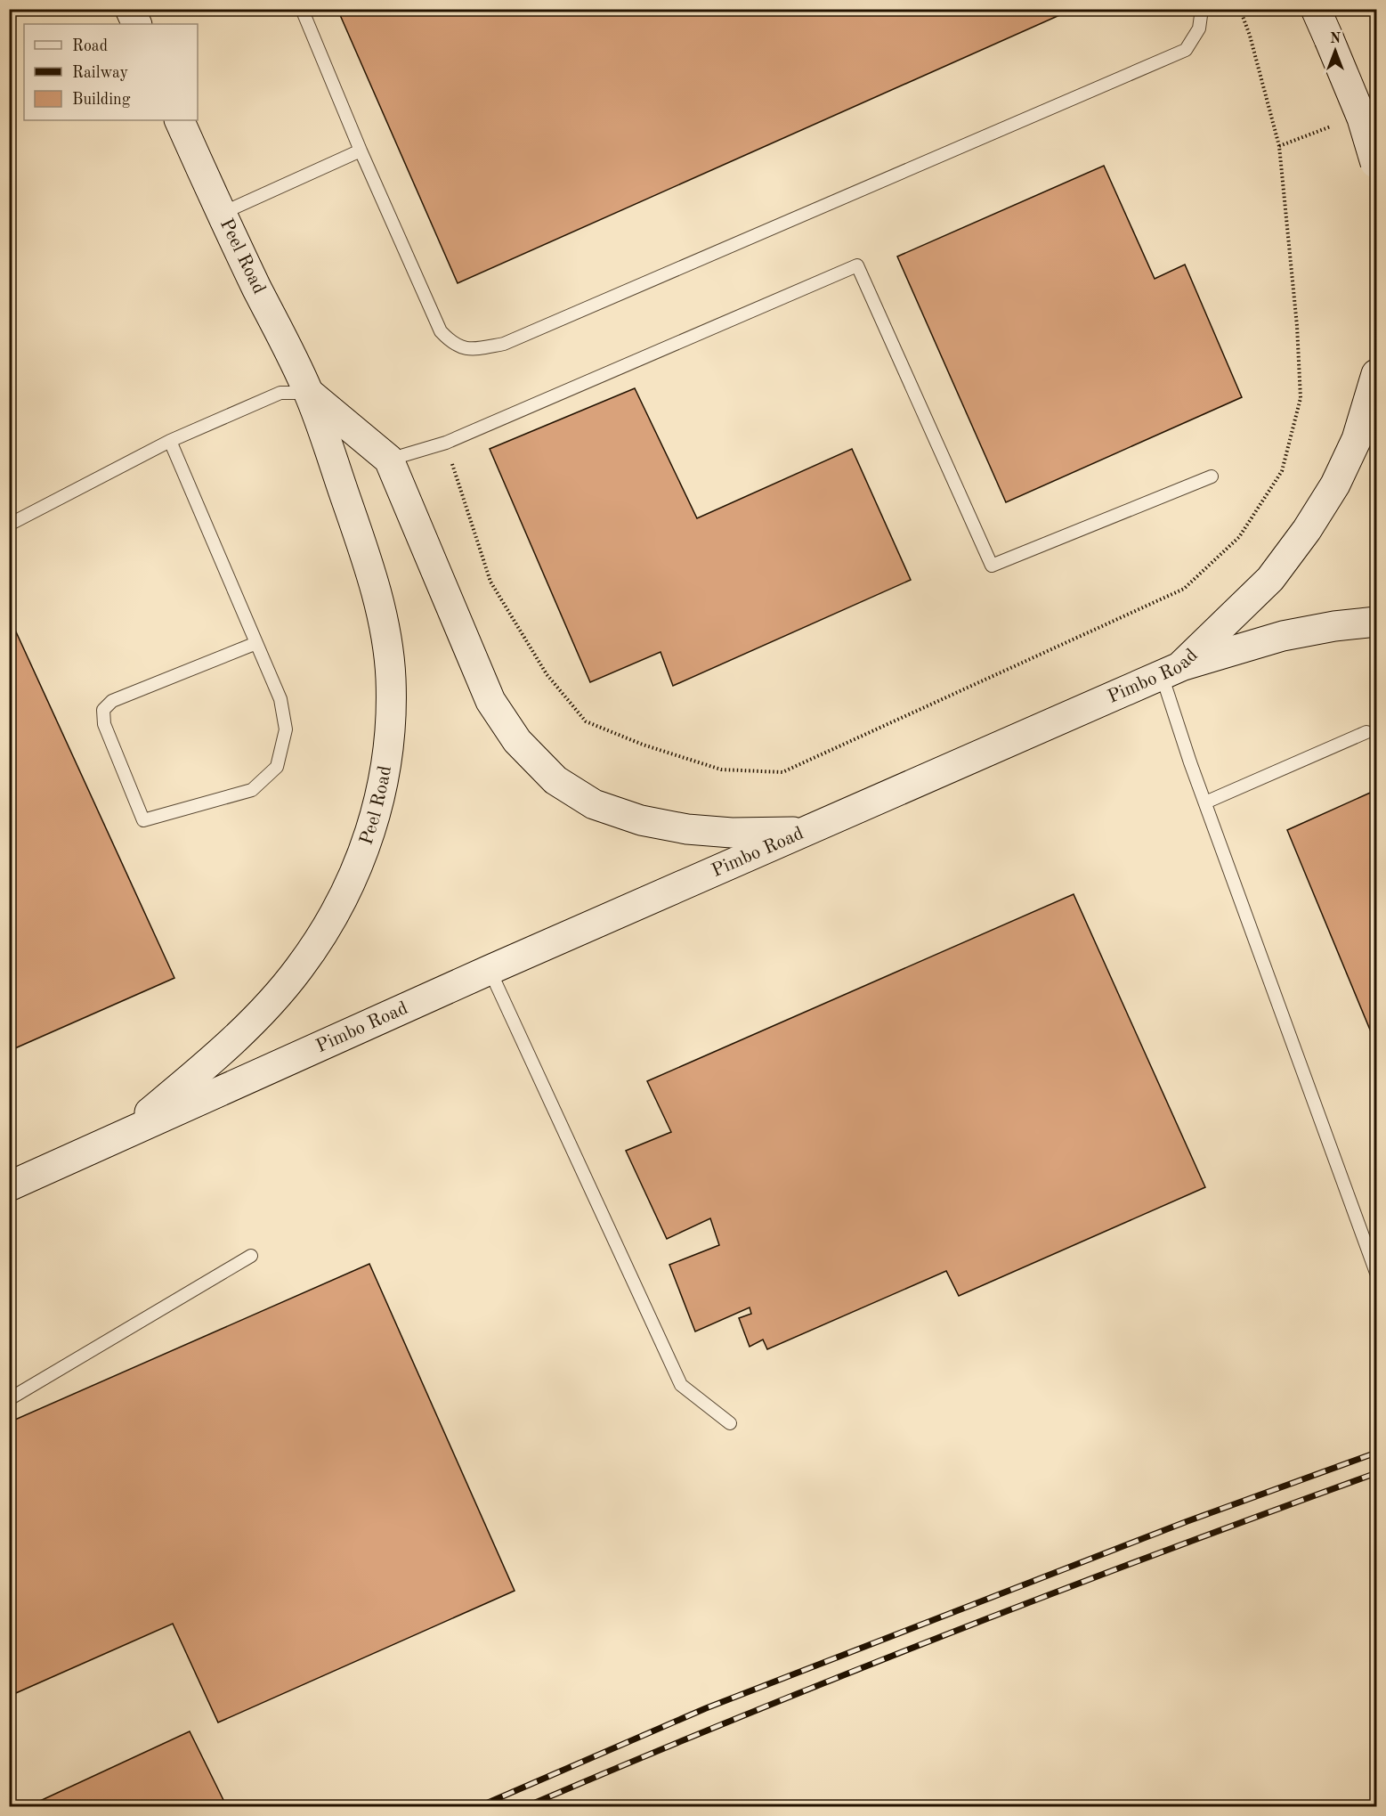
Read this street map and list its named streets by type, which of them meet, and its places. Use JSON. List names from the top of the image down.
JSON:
{
  "streets": {
    "street": ["Peel Road", "Pimbo Road"]
  },
  "crossings": [
    ["Peel Road", "Pimbo Road"]
  ],
  "legend": ["Road", "Railway", "Building"],
  "north": "top"
}
